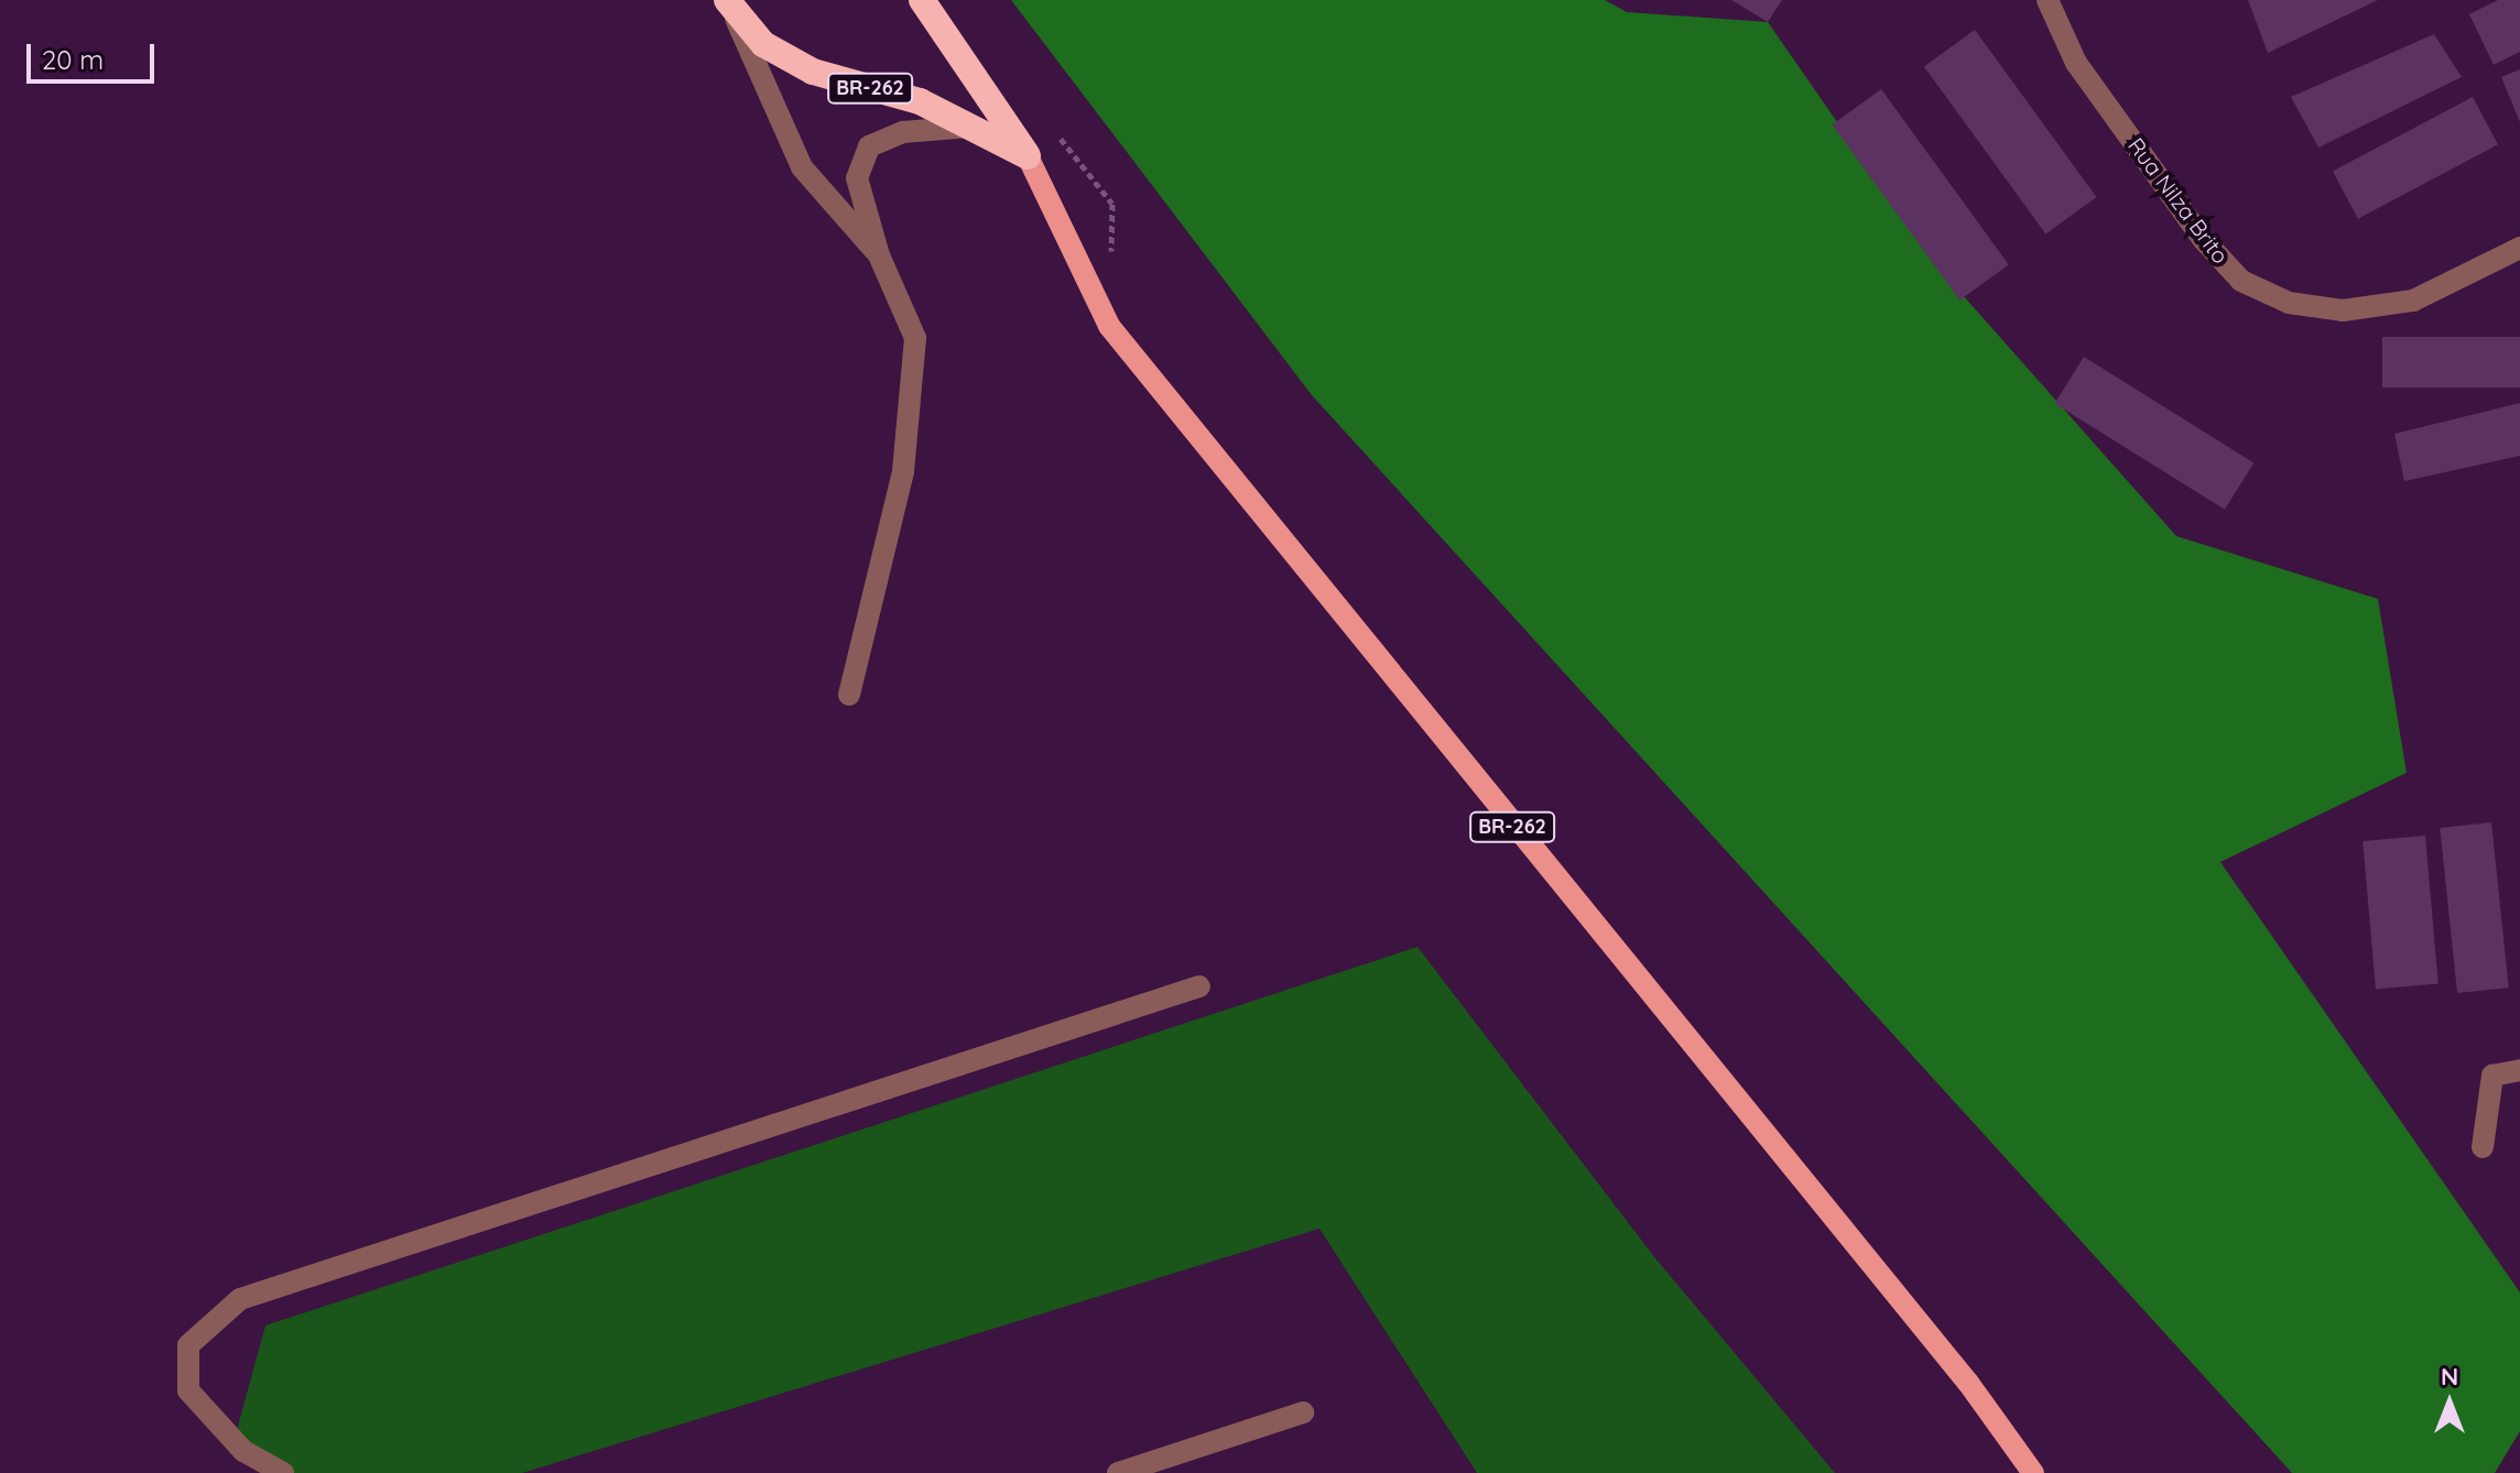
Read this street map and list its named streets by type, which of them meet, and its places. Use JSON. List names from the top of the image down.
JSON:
{
  "streets": {
    "highway": ["BR-262"],
    "street": ["Rua Nilza Brito"]
  },
  "scale_bar": "20 m",
  "north": "top"
}
